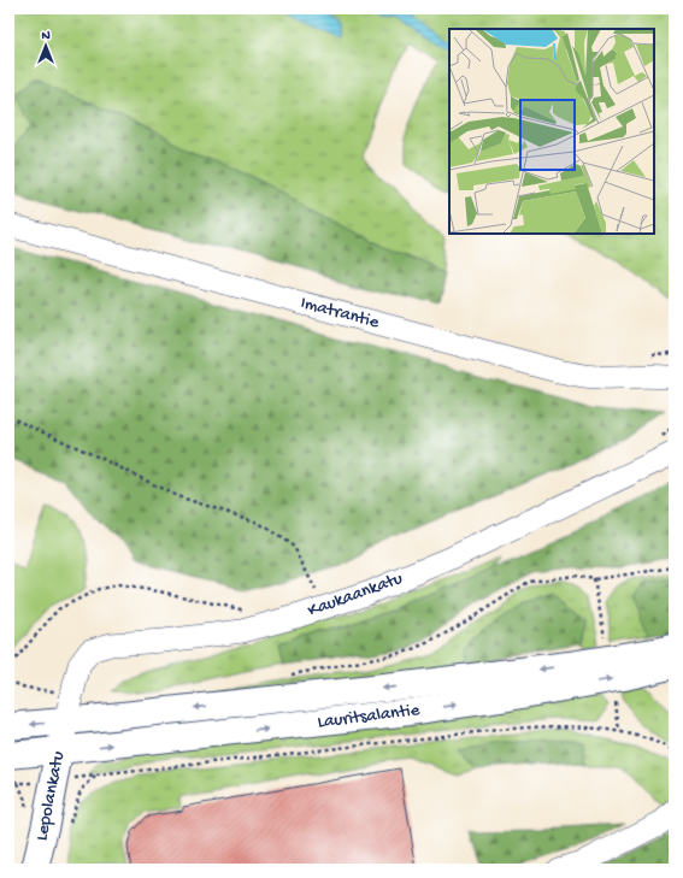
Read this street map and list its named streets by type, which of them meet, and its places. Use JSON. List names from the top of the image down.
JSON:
{
  "streets": {
    "main road": ["Lauritsalantie", "Lepolankatu"],
    "street": ["Imatrantie", "Kaukaankatu"]
  },
  "crossings": [
    ["Kaukaankatu", "Lauritsalantie"],
    ["Kaukaankatu", "Lepolankatu"],
    ["Lauritsalantie", "Lepolankatu"]
  ],
  "north": "top"
}
